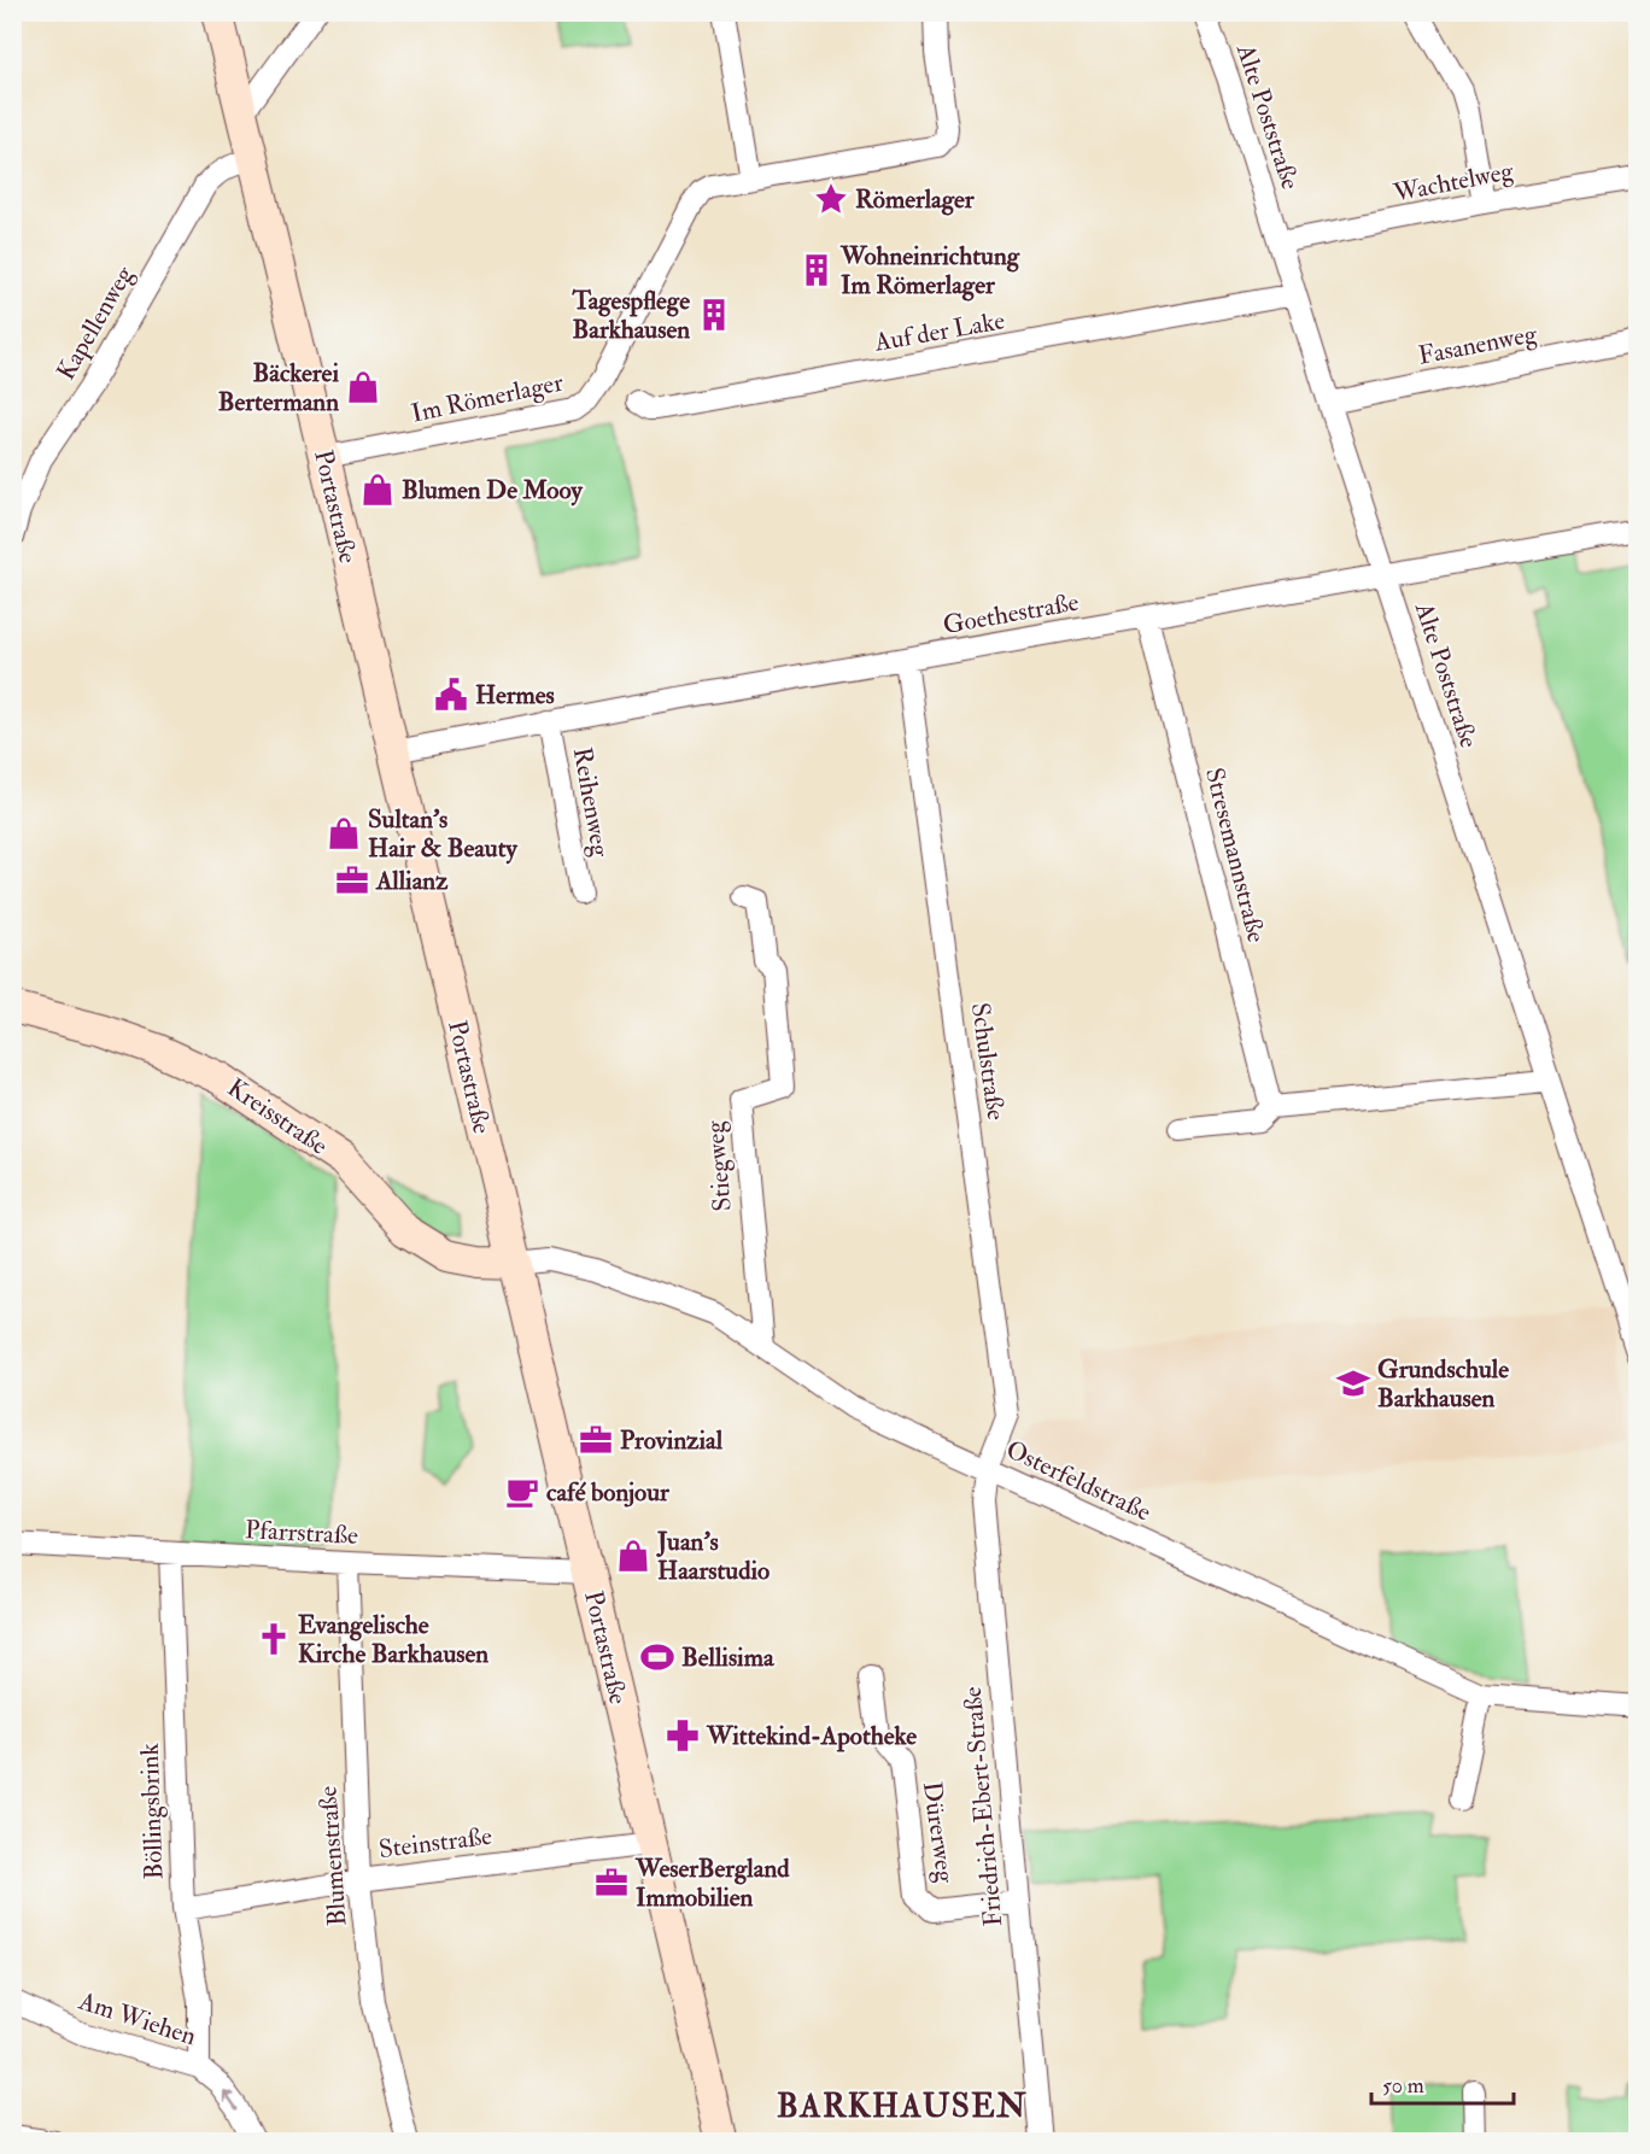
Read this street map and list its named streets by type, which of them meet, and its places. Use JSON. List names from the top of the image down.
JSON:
{
  "streets": {
    "main road": ["Portastraße", "Kreisstraße"],
    "street": [
      "Alte Poststraße",
      "Wachtelweg",
      "Kapellenweg",
      "Auf der Lake",
      "Fasanenweg",
      "Im Römerlager",
      "Goethestraße",
      "Reihenweg",
      "Stresemannstraße",
      "Schulstraße",
      "Stiegweg",
      "Osterfeldstraße",
      "Pfarrstraße",
      "Friedrich-Ebert-Straße",
      "Böllingsbrink",
      "Dürerweg",
      "Steinstraße",
      "Blumenstraße",
      "Am Wiehen"
    ]
  },
  "crossings": [
    ["Alte Poststraße", "Wachtelweg"],
    ["Alte Poststraße", "Auf der Lake"],
    ["Alte Poststraße", "Fasanenweg"],
    ["Alte Poststraße", "Goethestraße"],
    ["Kapellenweg", "Portastraße"],
    ["Im Römerlager", "Portastraße"],
    ["Portastraße", "Goethestraße"],
    ["Portastraße", "Kreisstraße"],
    ["Portastraße", "Osterfeldstraße"],
    ["Portastraße", "Pfarrstraße"],
    ["Portastraße", "Steinstraße"],
    ["Goethestraße", "Reihenweg"],
    ["Goethestraße", "Stresemannstraße"],
    ["Goethestraße", "Schulstraße"],
    ["Schulstraße", "Osterfeldstraße"],
    ["Schulstraße", "Friedrich-Ebert-Straße"],
    ["Kreisstraße", "Osterfeldstraße"],
    ["Stiegweg", "Osterfeldstraße"],
    ["Osterfeldstraße", "Friedrich-Ebert-Straße"],
    ["Pfarrstraße", "Böllingsbrink"],
    ["Pfarrstraße", "Blumenstraße"],
    ["Friedrich-Ebert-Straße", "Dürerweg"],
    ["Böllingsbrink", "Steinstraße"],
    ["Böllingsbrink", "Am Wiehen"],
    ["Steinstraße", "Blumenstraße"]
  ],
  "districts": ["BARKHAUSEN"],
  "places": {
    "place": ["Römerlager"],
    "building": ["Wohneinrichtung Im Römerlager", "Tagespflege Barkhausen"],
    "shop": [
      "Bäckerei Bertermann",
      "Blumen De Mooy",
      "Sultan's Hair & Beauty",
      "Juan's Haarstudio"
    ],
    "public building": ["Hermes"],
    "office": ["Allianz", "Provinzial", "WeserBergland Immobilien"],
    "school or university": ["Grundschule Barkhausen"],
    "cafe": ["café bonjour"],
    "church": ["Evangelische Kirche Barkhausen"],
    "sports": ["Bellisima"],
    "pharmacy": ["Wittekind-Apotheke"]
  },
  "scale_bar": "50 m"
}
